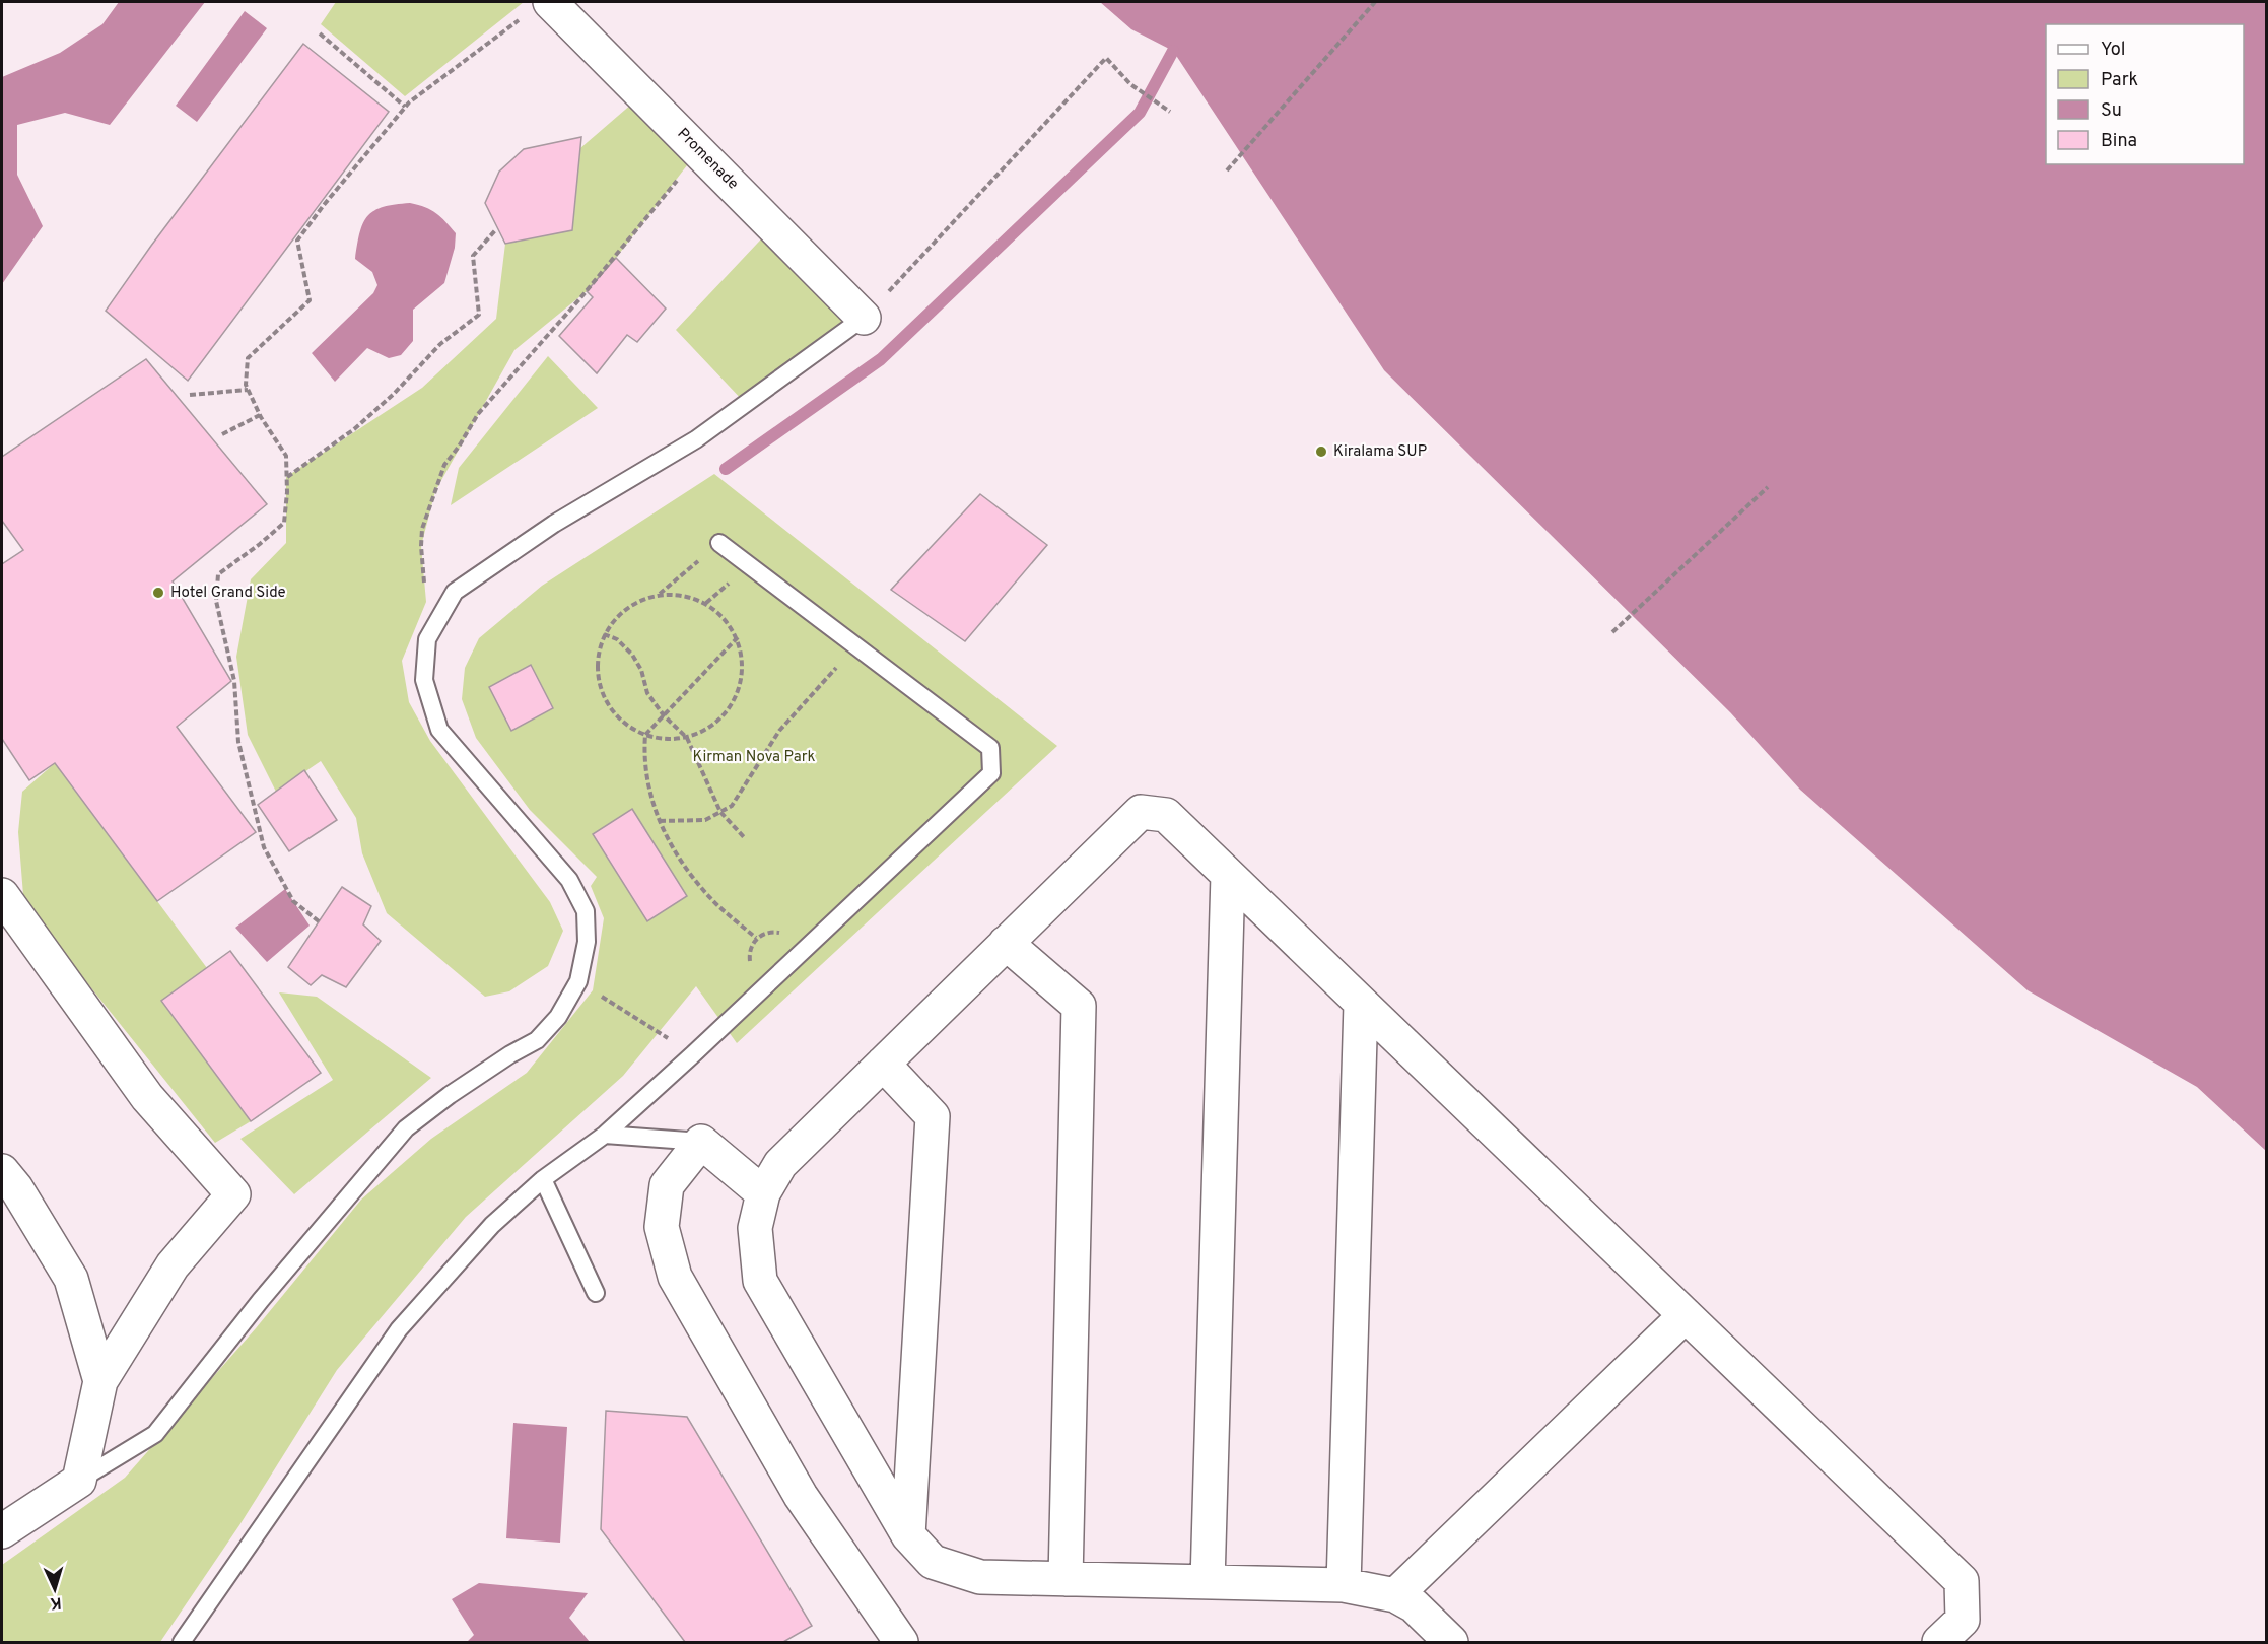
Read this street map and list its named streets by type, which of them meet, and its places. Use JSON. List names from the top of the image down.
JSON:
{
  "streets": {
    "street": ["Promenade"]
  },
  "parks": ["Kirman Nova Park"],
  "places": ["Kiralama SUP", "Hotel Grand Side"],
  "legend": [
    "Yol",
    "Park",
    "Su",
    "Bina"
  ],
  "north": "bottom"
}
